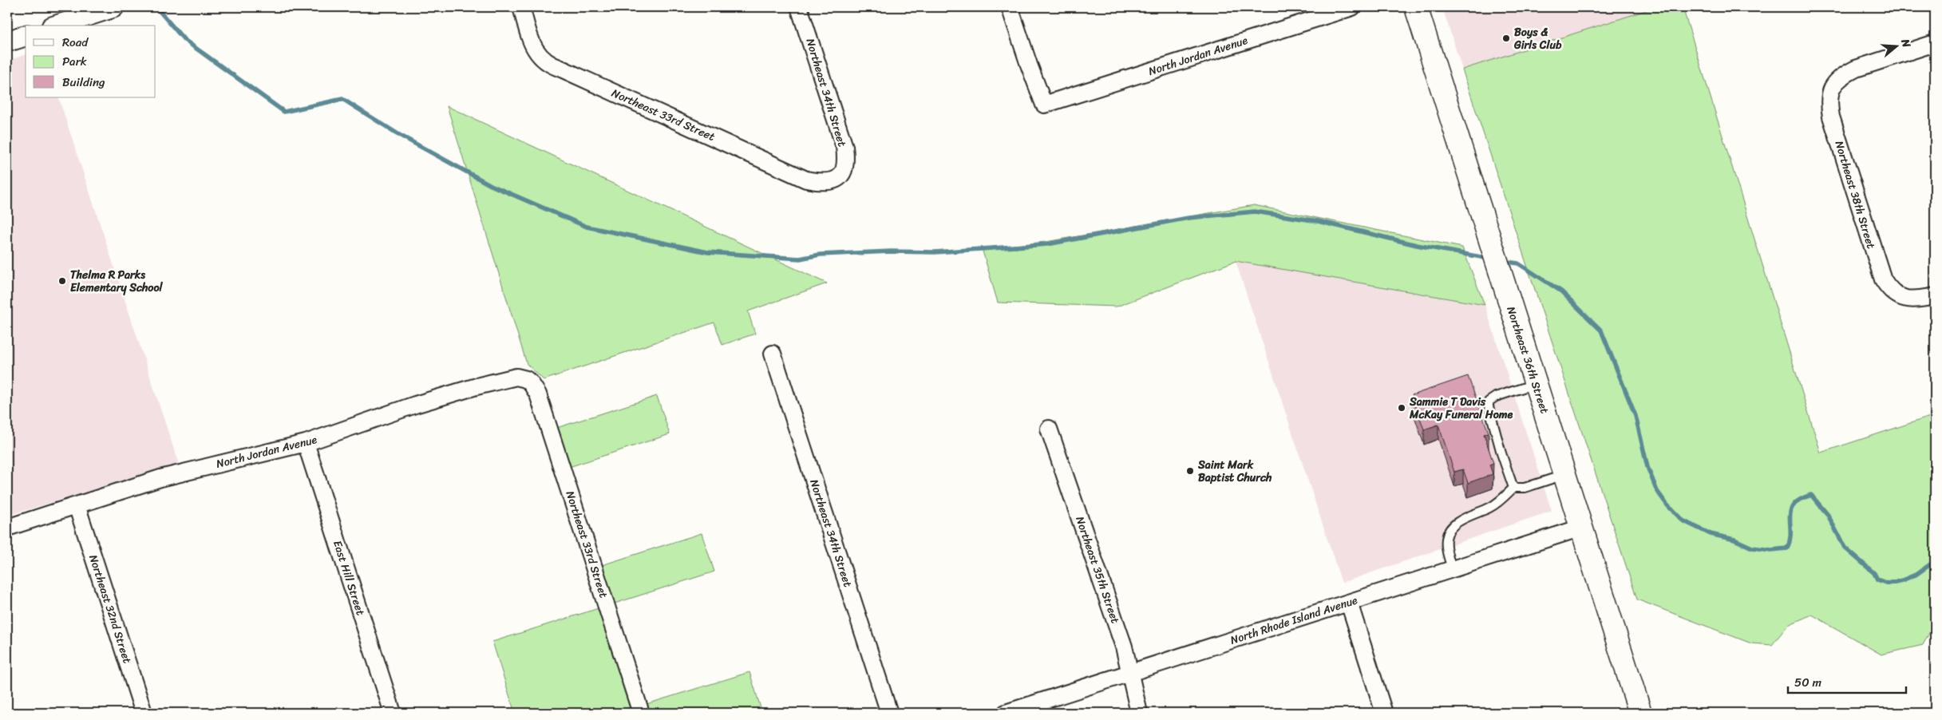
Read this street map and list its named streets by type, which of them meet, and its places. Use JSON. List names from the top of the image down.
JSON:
{
  "streets": {
    "main road": ["Northeast 36th Street"],
    "street": [
      "North Jordan Avenue",
      "Northeast 34th Street",
      "Northeast 33rd Street",
      "Northeast 38th Street",
      "Northeast 35th Street",
      "East Hill Street",
      "Northeast 32nd Street",
      "North Rhode Island Avenue"
    ]
  },
  "crossings": [
    ["North Jordan Avenue", "Northeast 33rd Street"],
    ["North Jordan Avenue", "East Hill Street"],
    ["North Jordan Avenue", "Northeast 32nd Street"],
    ["Northeast 34th Street", "Northeast 33rd Street"],
    ["Northeast 36th Street", "North Rhode Island Avenue"],
    ["Northeast 35th Street", "North Rhode Island Avenue"]
  ],
  "places": [
    "Boys & Girls Club",
    "Thelma R Parks Elementary School",
    "Sammie T Davis McKay Funeral Home",
    "Saint Mark Baptist Church"
  ],
  "legend": ["Road", "Park", "Building"],
  "scale_bar": "50 m",
  "north": "right"
}
